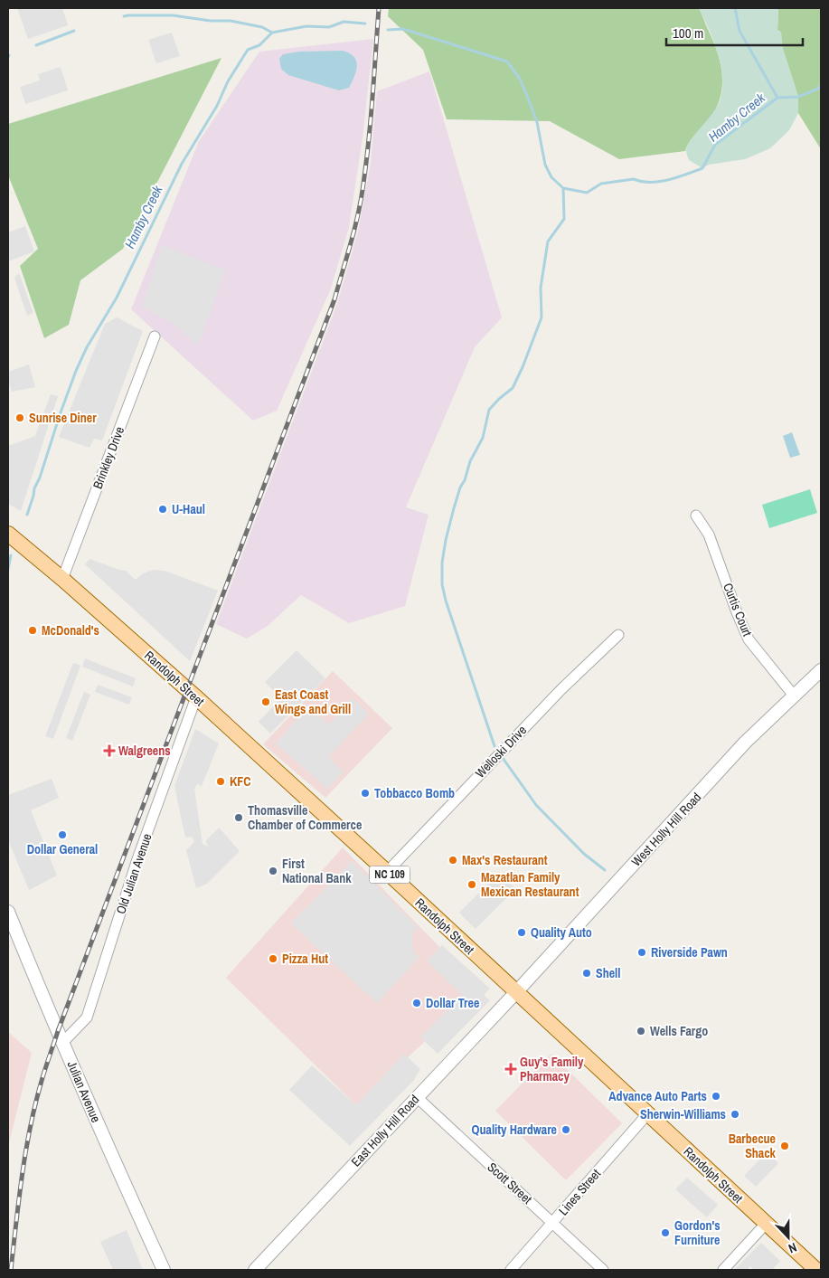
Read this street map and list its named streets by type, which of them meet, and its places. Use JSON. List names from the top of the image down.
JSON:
{
  "streets": {
    "main road": ["Randolph Street", "NC 109"],
    "street": [
      "Brinkley Drive",
      "Curtis Court",
      "Welloski Drive",
      "West Holly Hill Road",
      "Old Julian Avenue",
      "Julian Avenue",
      "East Holly Hill Road",
      "Scott Street",
      "Lines Street"
    ]
  },
  "crossings": [
    ["Brinkley Drive", "Randolph Street"],
    ["Curtis Court", "West Holly Hill Road"],
    ["Randolph Street", "Welloski Drive"],
    ["Randolph Street", "West Holly Hill Road"],
    ["Randolph Street", "Old Julian Avenue"],
    ["Randolph Street", "East Holly Hill Road"],
    ["Randolph Street", "Lines Street"],
    ["West Holly Hill Road", "East Holly Hill Road"],
    ["Old Julian Avenue", "Julian Avenue"],
    ["East Holly Hill Road", "Scott Street"],
    ["Scott Street", "Lines Street"]
  ],
  "water": ["Hamby Creek"],
  "places": {
    "other": [
      "Sunrise Diner",
      "U-Haul",
      "McDonald's",
      "East Coast Wings and Grill",
      "KFC",
      "Tobbacco Bomb",
      "Thomasville Chamber of Commerce",
      "Dollar General",
      "Max's Restaurant",
      "First National Bank",
      "Mazatlan Family Mexican Restaurant",
      "Quality Auto",
      "Riverside Pawn",
      "Pizza Hut",
      "Shell",
      "Dollar Tree",
      "Wells Fargo",
      "Advance Auto Parts",
      "Sherwin-Williams",
      "Quality Hardware",
      "Barbecue Shack",
      "Gordon's Furniture"
    ],
    "health": ["Walgreens", "Guy's Family Pharmacy"]
  },
  "scale_bar": "100 m",
  "north": "bottom"
}
